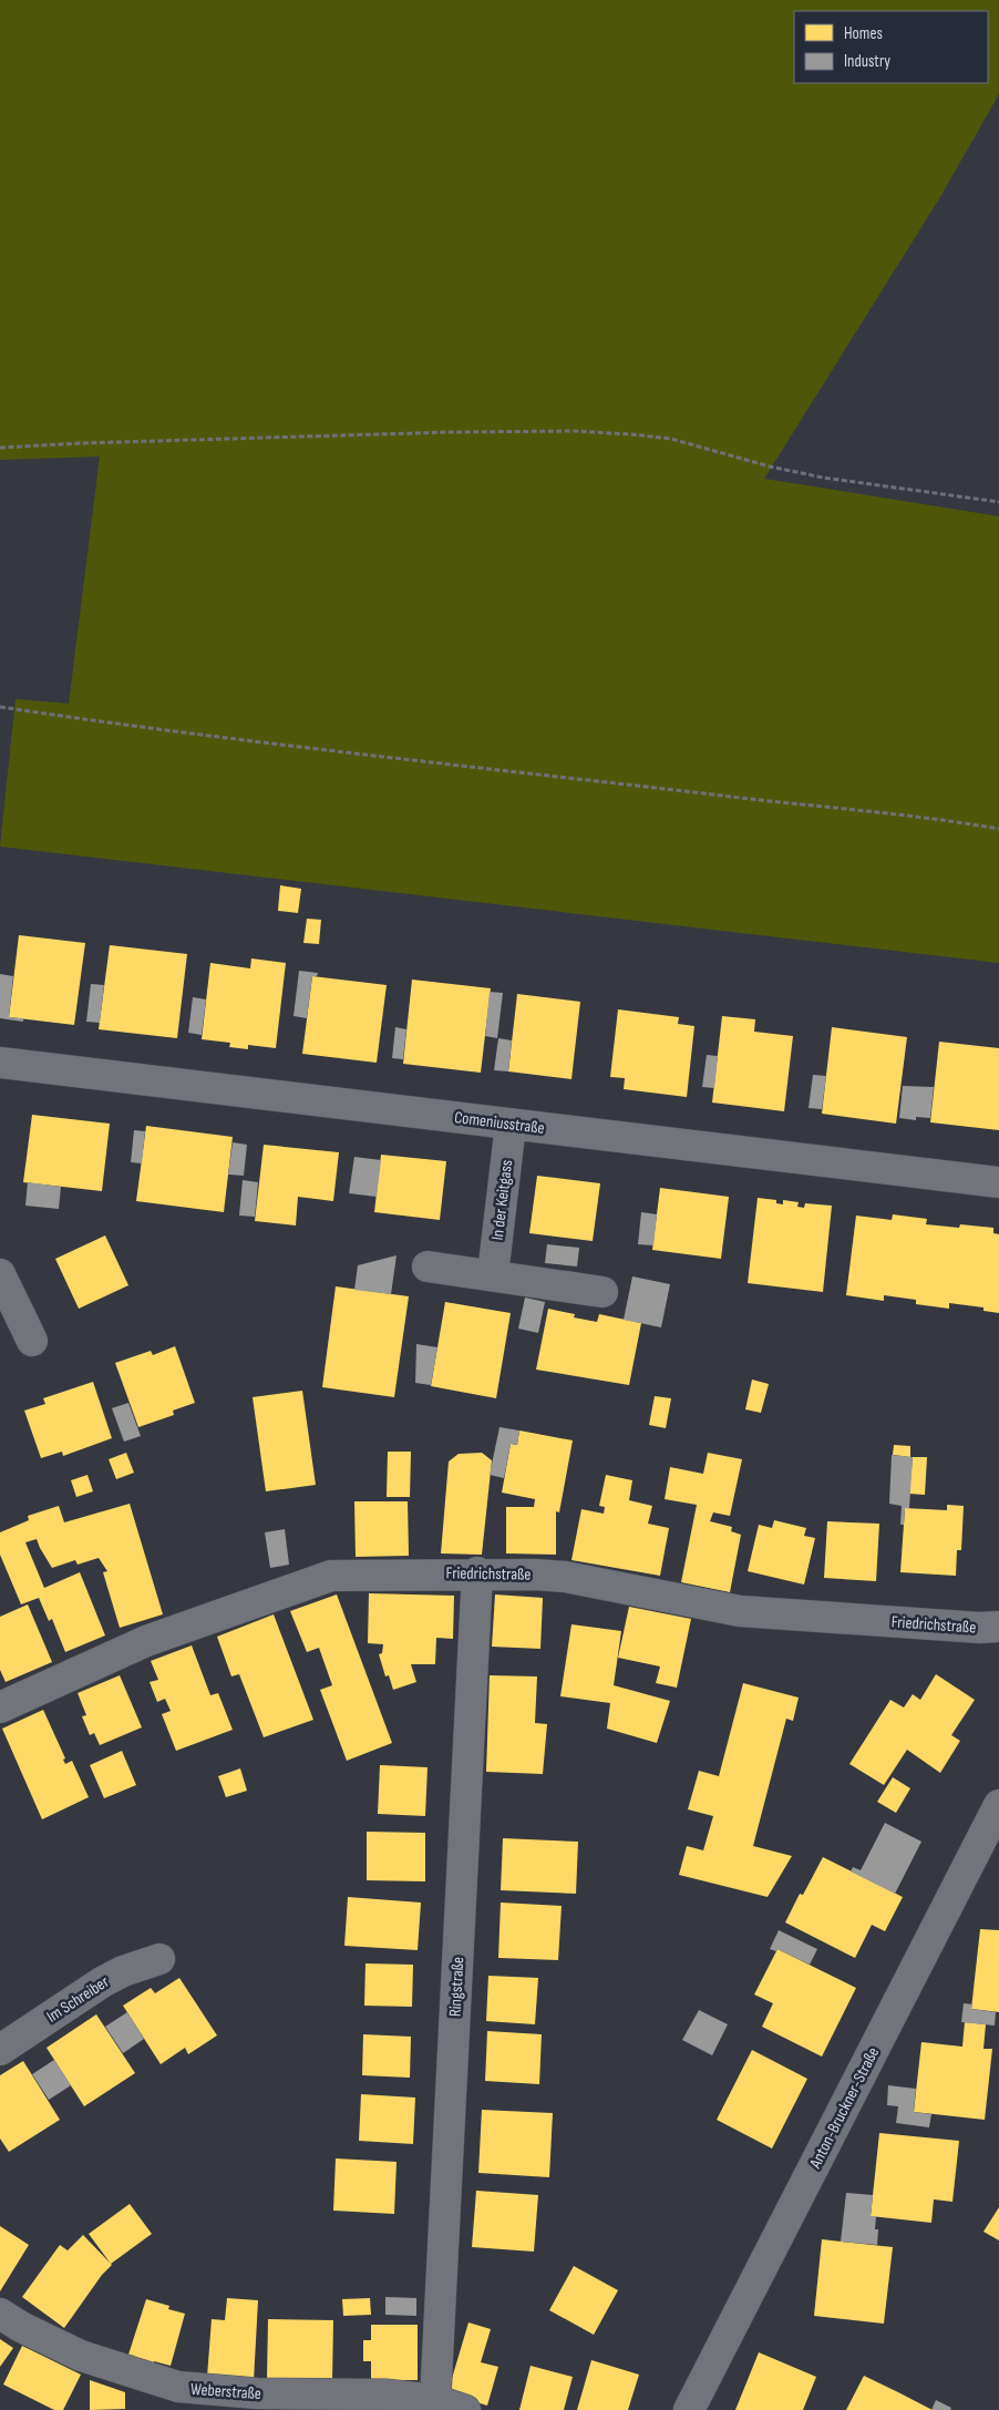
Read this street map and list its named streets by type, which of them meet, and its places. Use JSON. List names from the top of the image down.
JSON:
{
  "streets": {
    "street": [
      "Comeniusstraße",
      "In der Keitgass",
      "Friedrichstraße",
      "Ringstraße",
      "Im Schreiber",
      "Anton-Bruckner-Straße",
      "Weberstraße"
    ]
  },
  "crossings": [
    ["Comeniusstraße", "In der Keitgass"],
    ["Friedrichstraße", "Ringstraße"],
    ["Ringstraße", "Weberstraße"]
  ],
  "legend": ["Homes", "Industry"]
}
